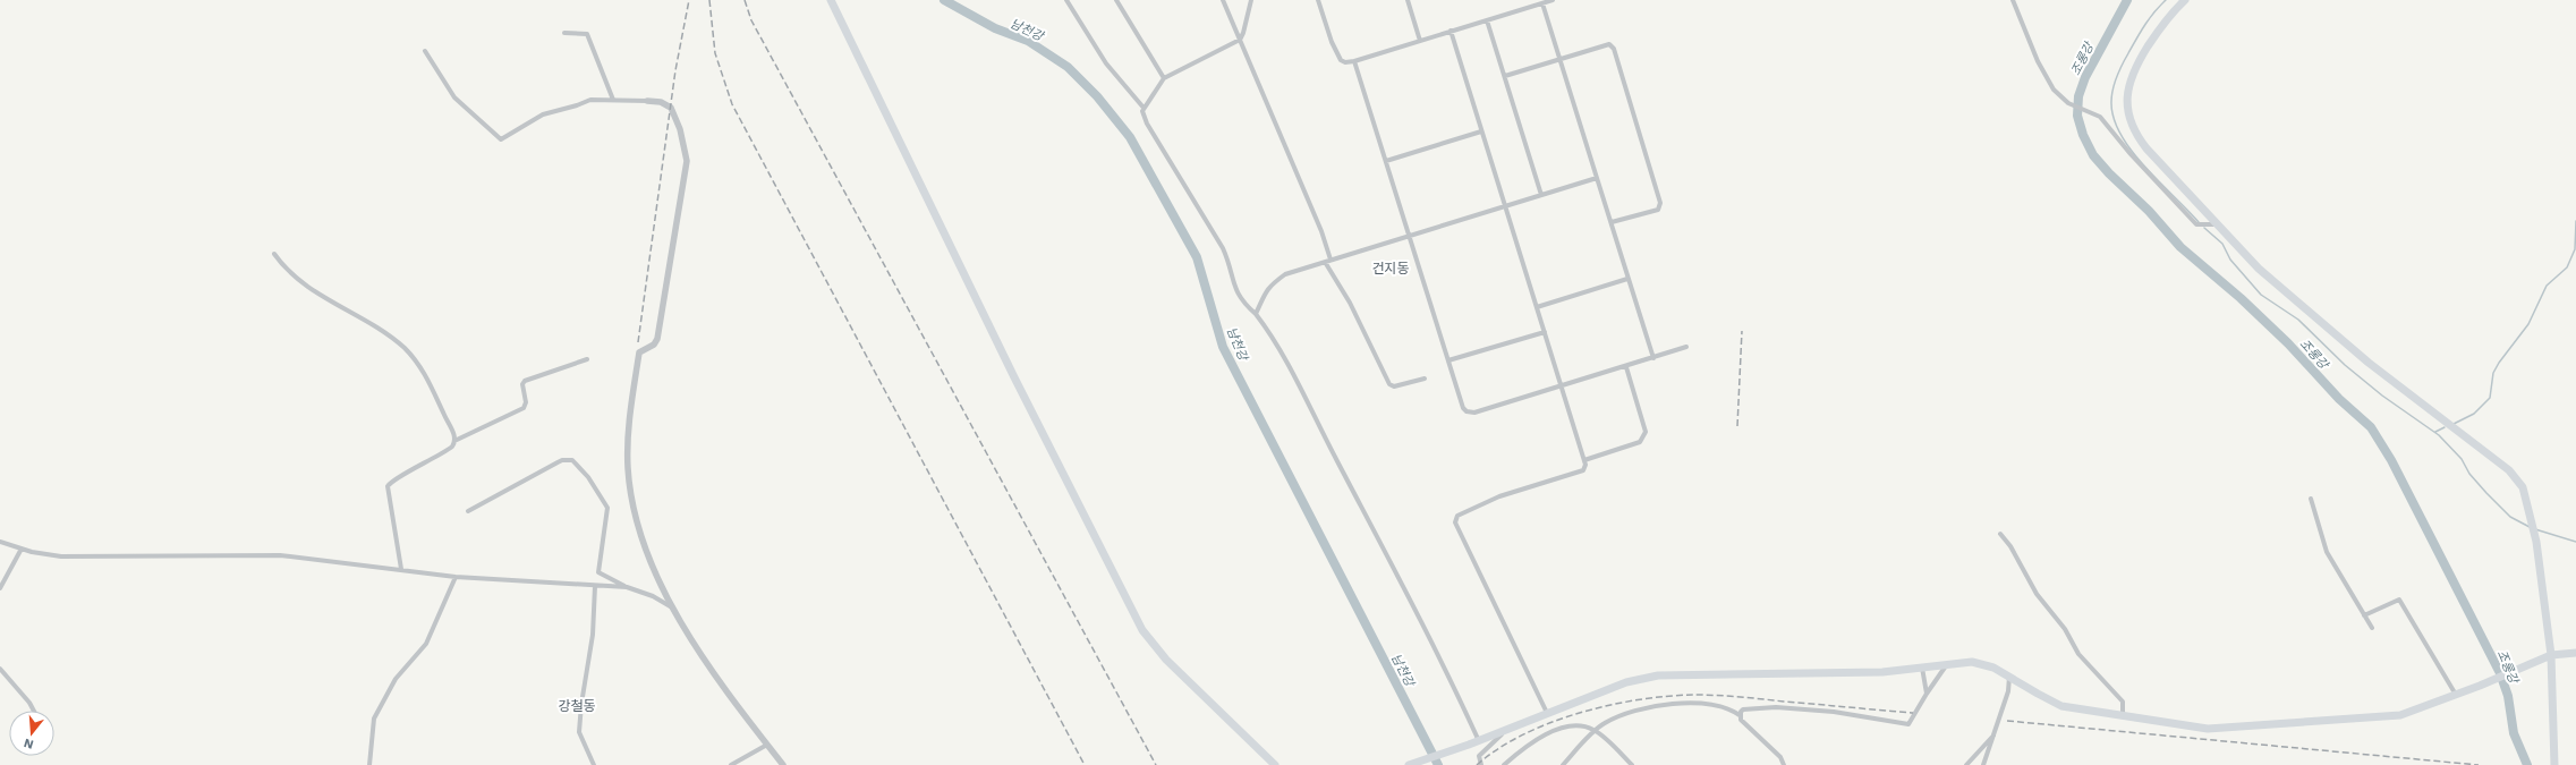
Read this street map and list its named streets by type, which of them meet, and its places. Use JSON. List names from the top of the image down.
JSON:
{
  "districts": ["건지동", "강철동"],
  "water": ["남천강", "조롱강"],
  "north": "bottom"
}
